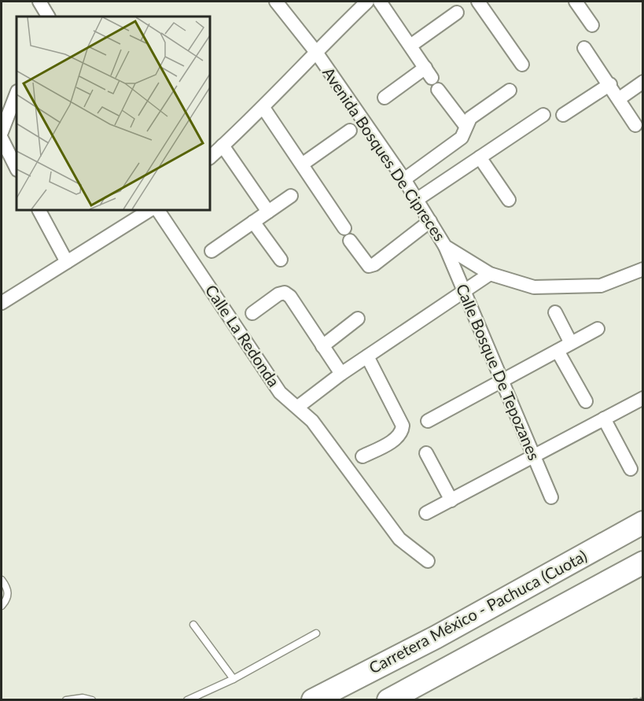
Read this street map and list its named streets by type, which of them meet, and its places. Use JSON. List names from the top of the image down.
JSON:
{
  "streets": {
    "highway": ["Carretera México - Pachuca (Cuota)"],
    "street": ["Avenida Bosques De Cipreces", "Calle La Redonda", "Calle Bosque De Tepozanes"]
  },
  "crossings": [
    ["Avenida Bosques De Cipreces", "Calle Bosque De Tepozanes"]
  ]
}
